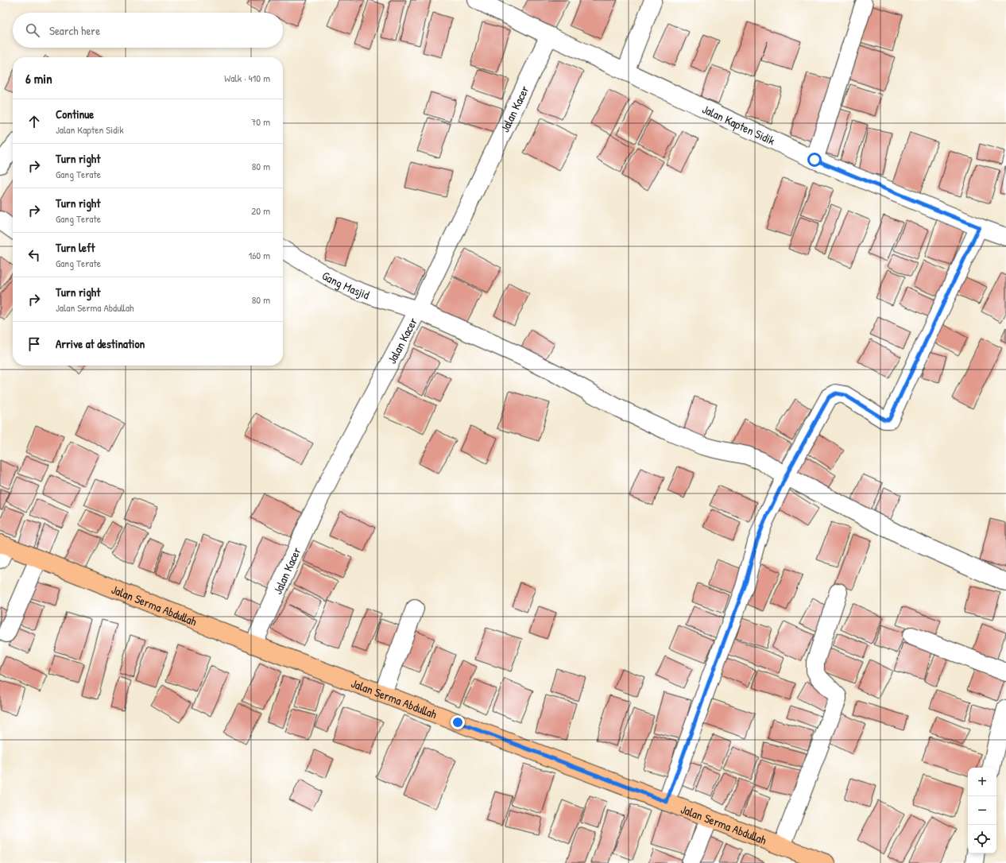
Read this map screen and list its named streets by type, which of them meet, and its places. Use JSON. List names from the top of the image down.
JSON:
{
  "streets": {
    "main road": ["Jalan Serma Abdullah"],
    "street": ["Jalan Kacer", "Jalan Kapten Sidik", "Gang Masjid"]
  },
  "crossings": [
    ["Jalan Kacer", "Jalan Kapten Sidik"],
    ["Jalan Kacer", "Gang Masjid"],
    ["Jalan Kacer", "Jalan Serma Abdullah"]
  ],
  "page": {
    "search": "Search here",
    "heading": ["6 min", "Walk · 410 m"],
    "list": [
      ["Continue", "Jalan Kapten Sidik", "70 m"],
      ["Turn right", "Gang Terate", "80 m"],
      ["Turn right", "Gang Terate", "20 m"],
      ["Turn left", "Gang Terate", "160 m"],
      ["Turn right", "Jalan Serma Abdullah", "80 m"],
      "Arrive at destination"
    ],
    "map_buttons": ["+", "−"]
  }
}
